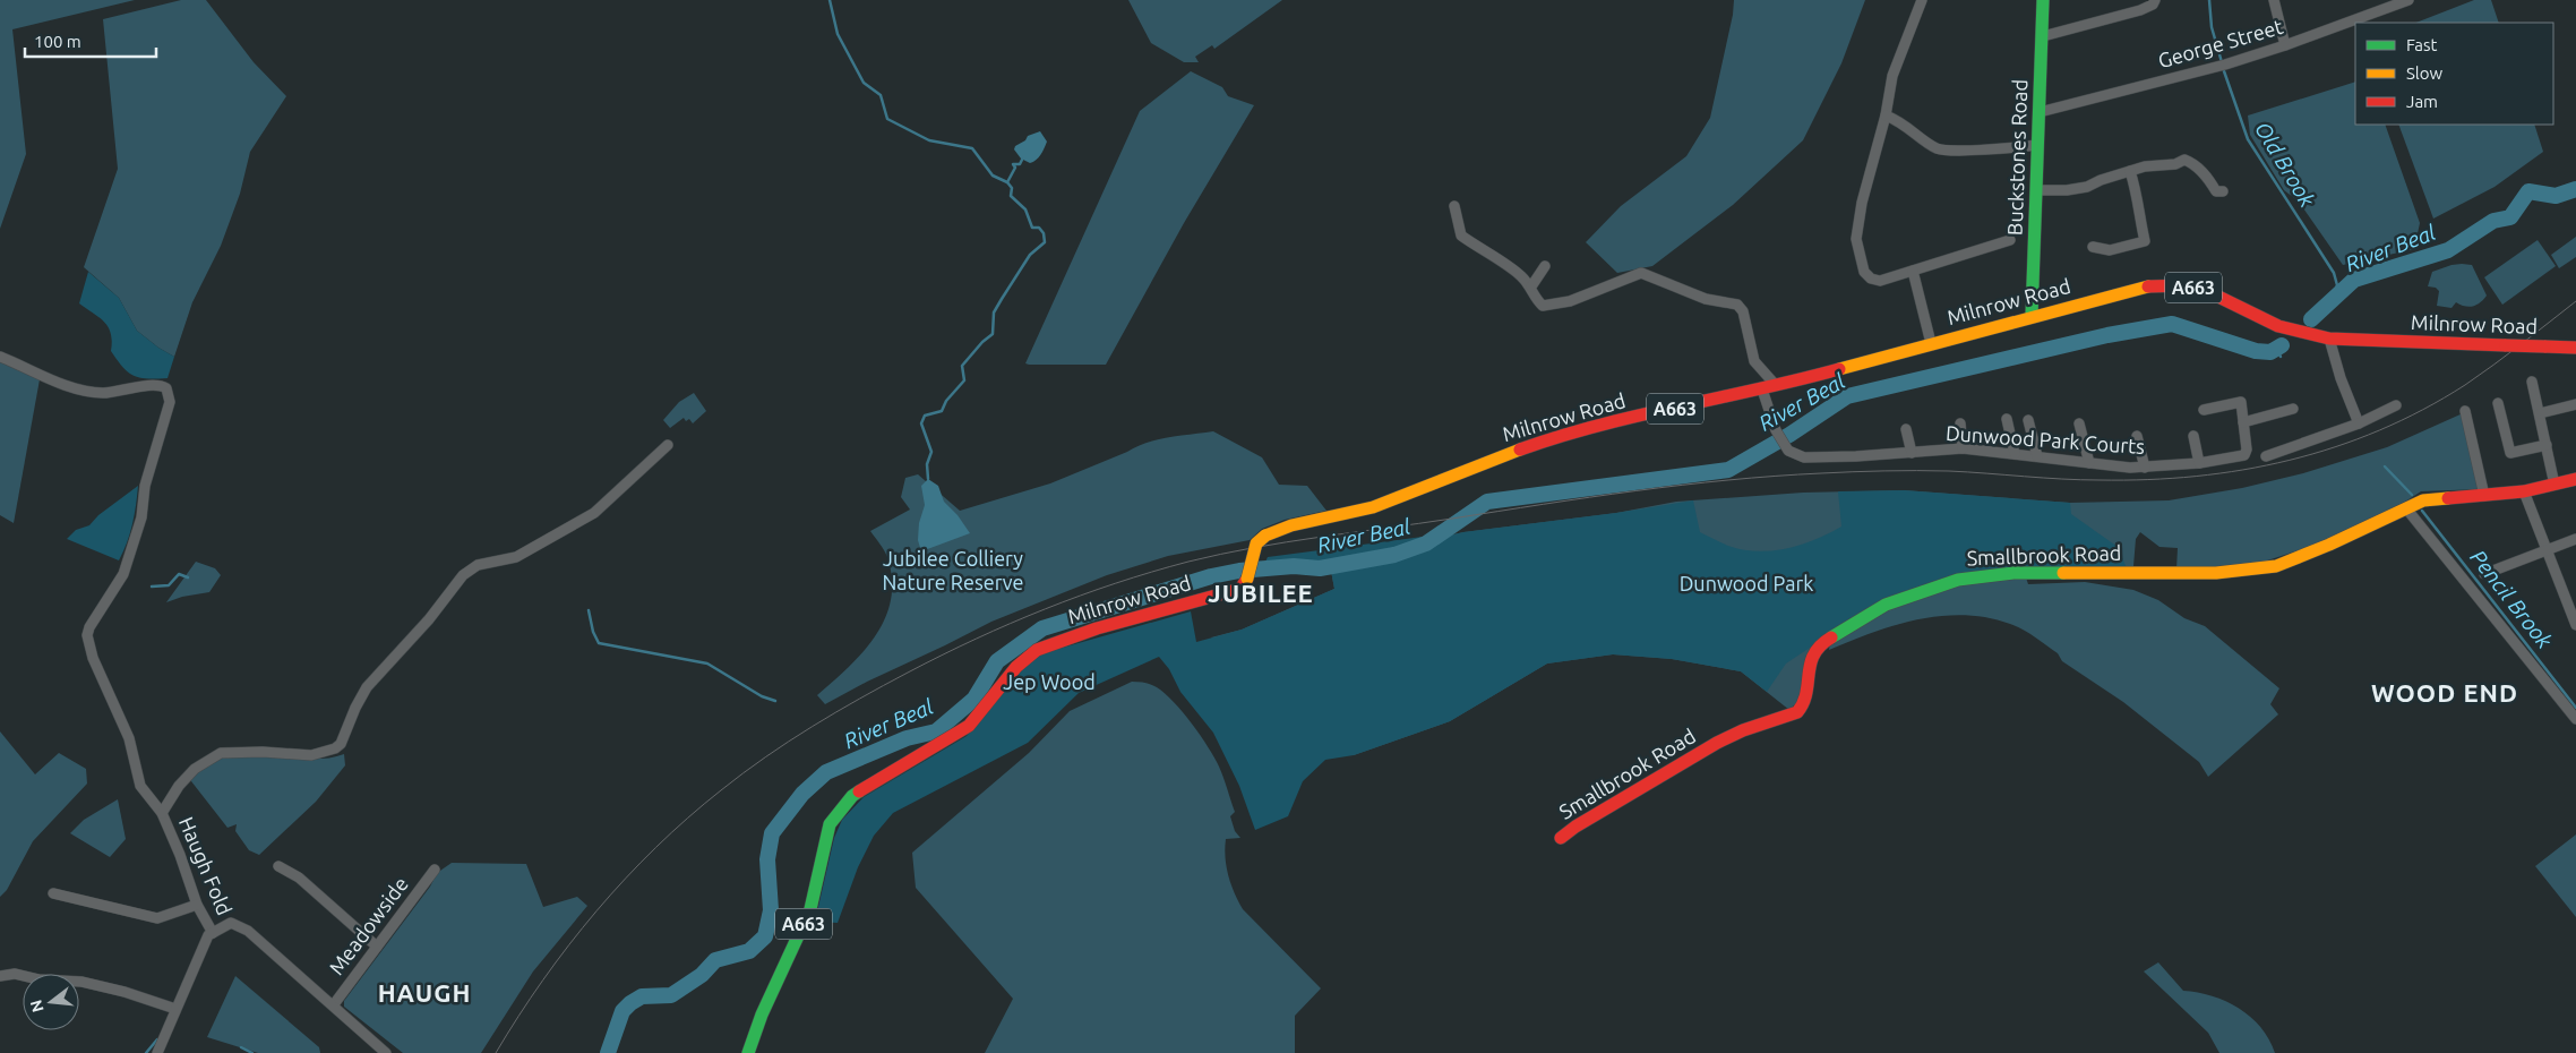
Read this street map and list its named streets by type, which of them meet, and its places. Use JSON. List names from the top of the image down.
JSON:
{
  "streets": {
    "main road": [
      "Buckstones Road",
      "A663",
      "Milnrow Road",
      "Smallbrook Road"
    ],
    "street": [
      "George Street",
      "Dunwood Park Courts",
      "Haugh Fold",
      "Meadowside"
    ]
  },
  "crossings": [
    ["George Street", "Buckstones Road"],
    ["Buckstones Road", "Milnrow Road"],
    ["Milnrow Road", "Dunwood Park Courts"]
  ],
  "districts": ["JUBILEE", "WOOD END", "HAUGH"],
  "water": ["Old Brook", "River Beal", "Pencil Brook"],
  "parks": ["Jubilee Colliery Nature Reserve", "Dunwood Park", "Jep Wood"],
  "legend": ["Fast", "Slow", "Jam"],
  "scale_bar": "100 m",
  "north": "left"
}
